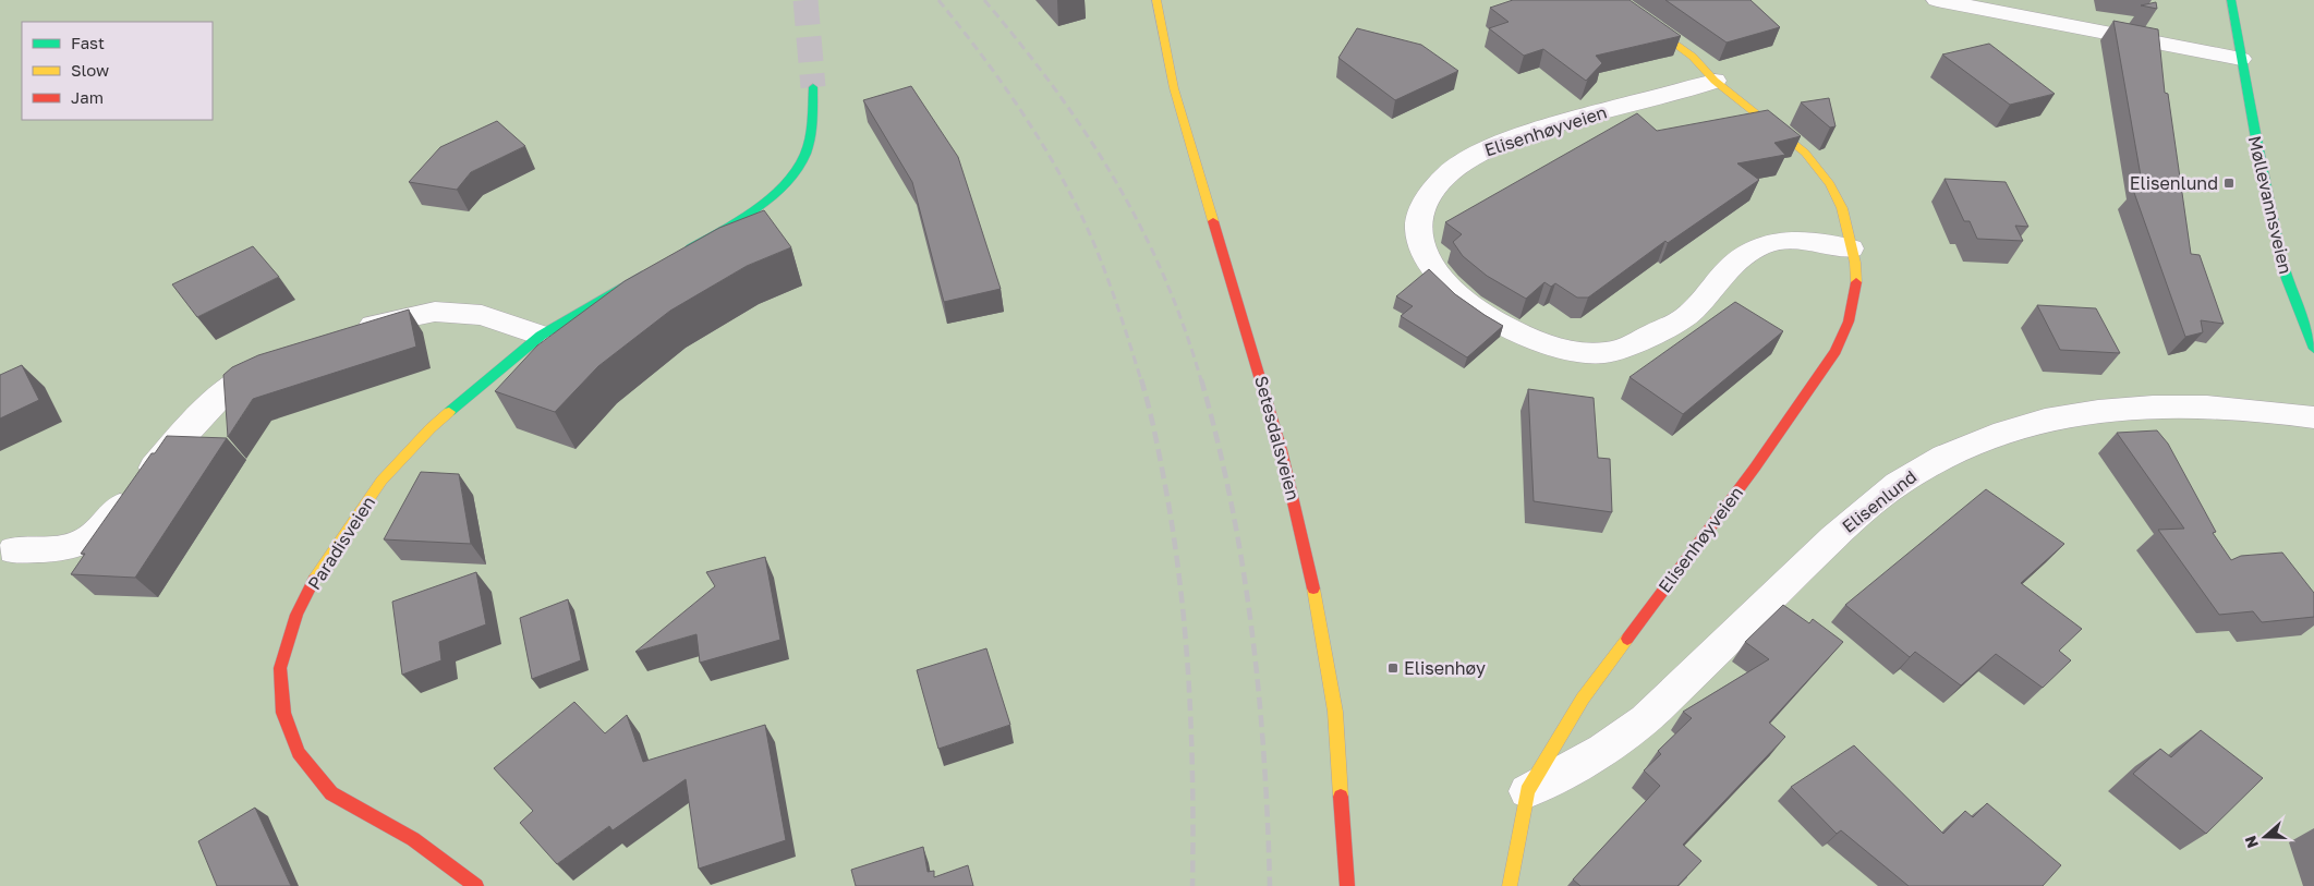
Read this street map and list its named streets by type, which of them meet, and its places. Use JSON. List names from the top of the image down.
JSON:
{
  "streets": {
    "main road": [
      "Elisenhøyveien",
      "Møllevannsveien",
      "Setesdalsveien",
      "Paradisveien"
    ],
    "street": ["Elisenlund"]
  },
  "crossings": [
    ["Elisenhøyveien", "Elisenlund"]
  ],
  "places": {
    "transit": ["Elisenlund", "Elisenhøy"]
  },
  "legend": ["Fast", "Slow", "Jam"],
  "north": "left"
}
